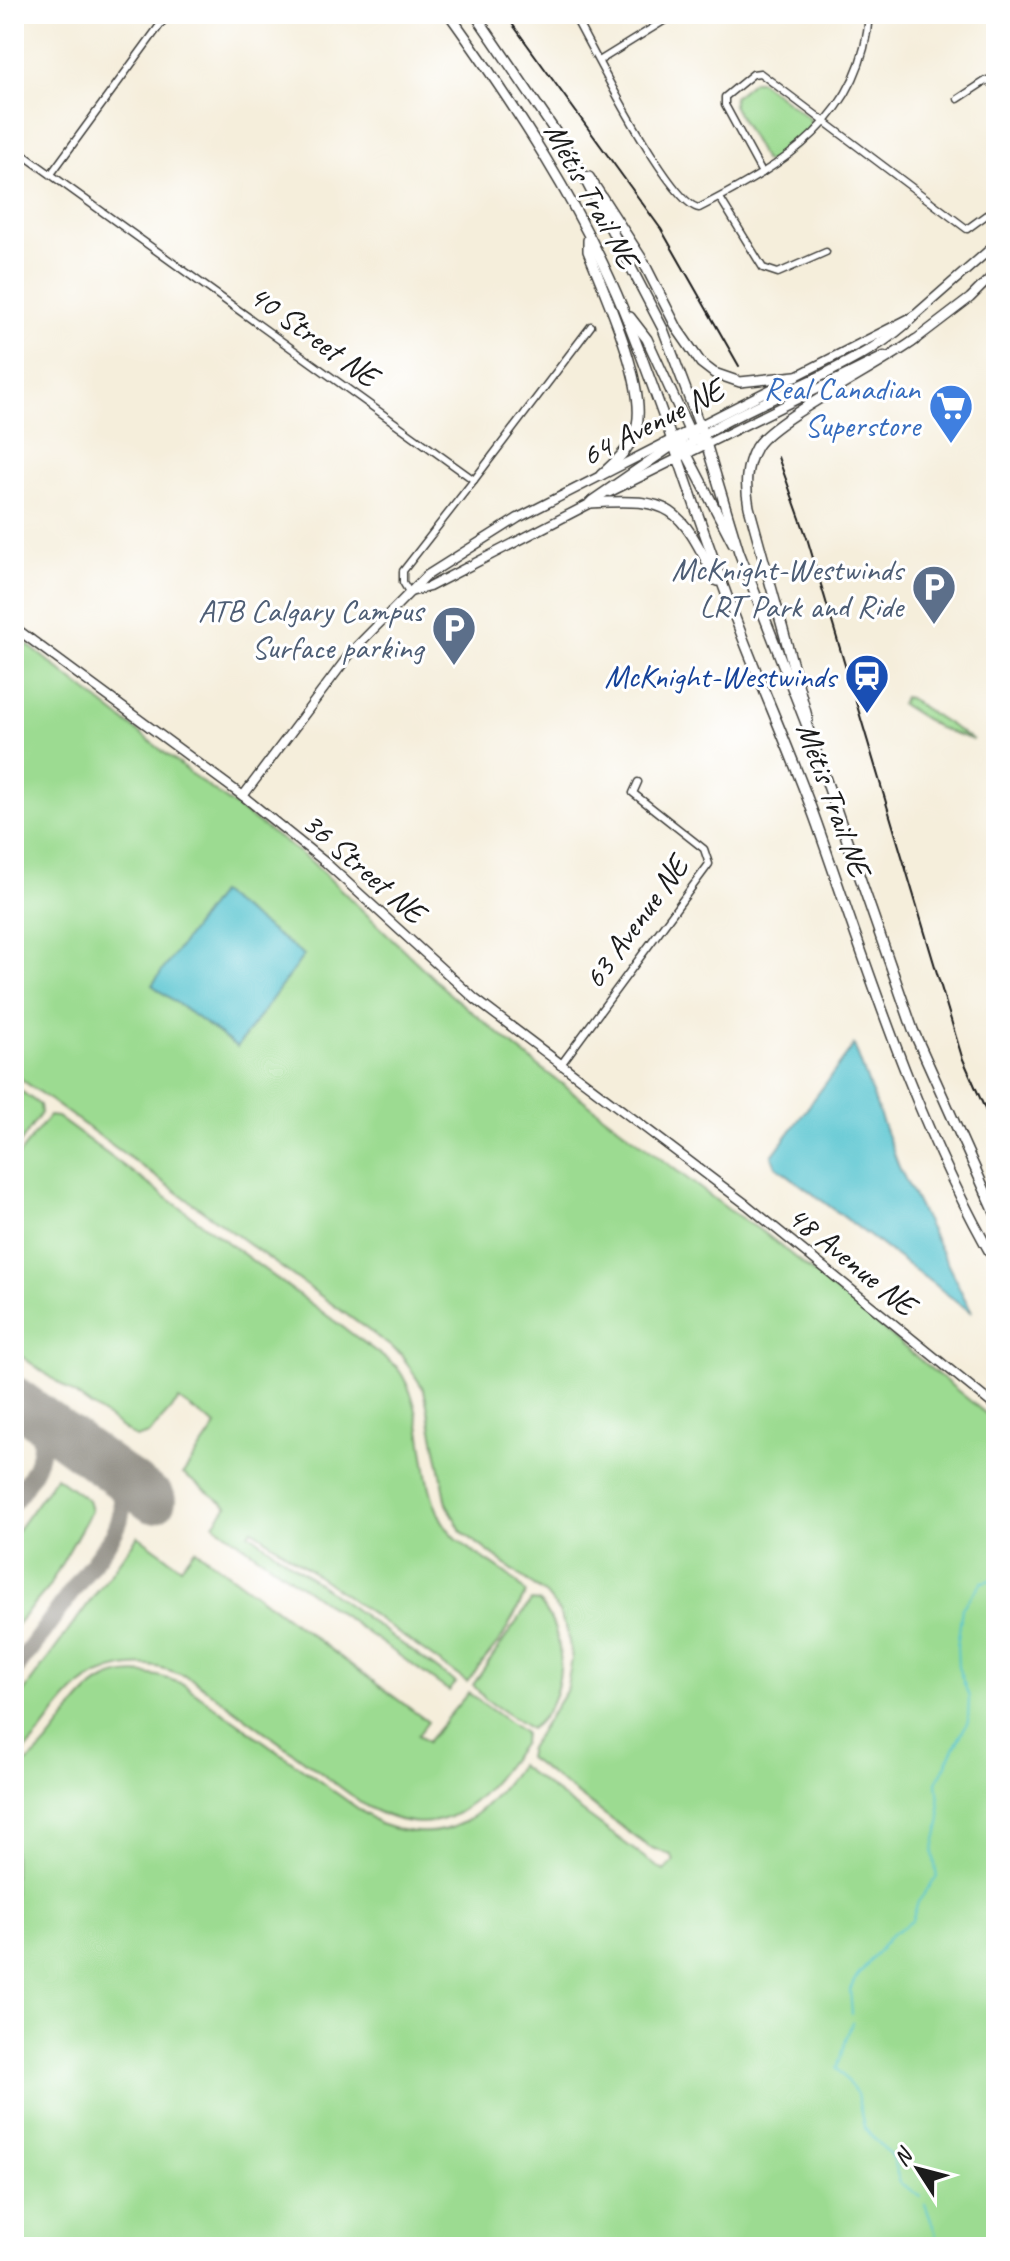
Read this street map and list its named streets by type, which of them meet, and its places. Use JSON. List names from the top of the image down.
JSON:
{
  "streets": {
    "main road": ["Métis Trail NE"],
    "street": [
      "40 Street NE",
      "64 Avenue NE",
      "36 Street NE",
      "63 Avenue NE",
      "48 Avenue NE"
    ]
  },
  "crossings": [
    ["Métis Trail NE", "64 Avenue NE"],
    ["64 Avenue NE", "36 Street NE"],
    ["36 Street NE", "63 Avenue NE"],
    ["36 Street NE", "48 Avenue NE"]
  ],
  "places": {
    "supermarket": ["Real Canadian Superstore"],
    "parking": ["McKnight-Westwinds LRT Park and Ride", "ATB Calgary Campus Surface parking"],
    "station": ["McKnight-Westwinds"]
  },
  "north": "top left"
}
